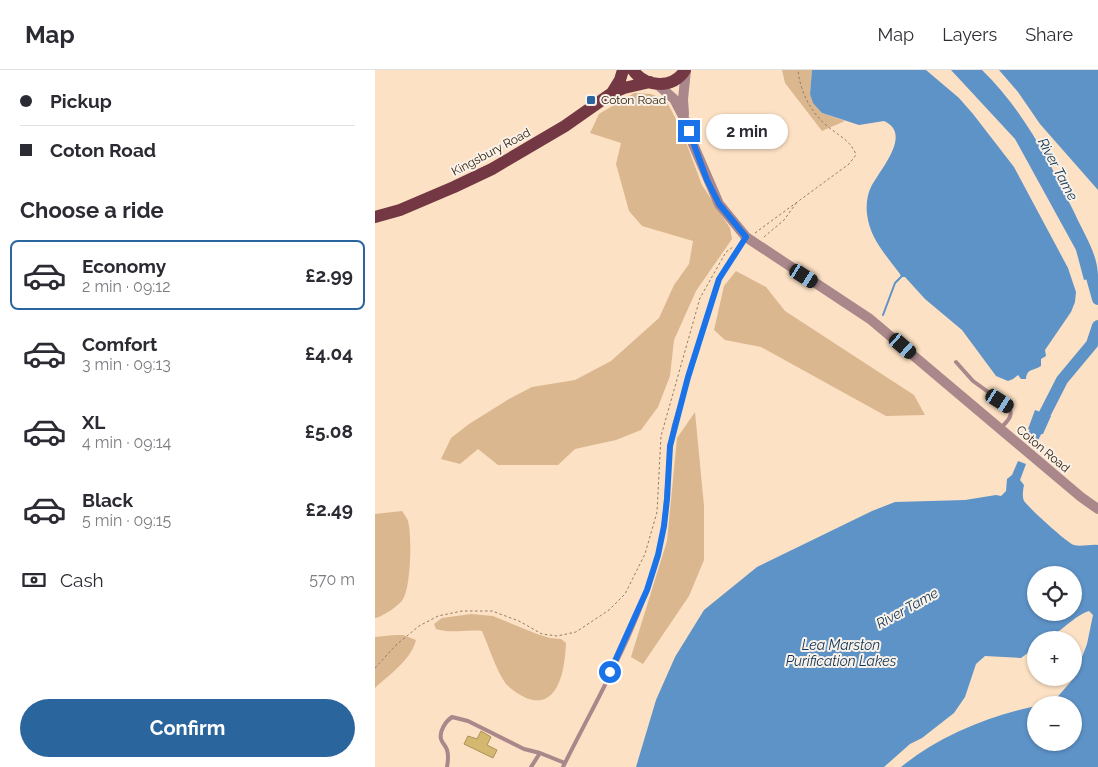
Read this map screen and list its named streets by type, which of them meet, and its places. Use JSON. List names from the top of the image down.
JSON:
{
  "streets": {
    "main road": ["Kingsbury Road"],
    "street": ["Coton Road"]
  },
  "water": ["River Tame", "Lea Marston Purification Lakes"],
  "places": {
    "transit": ["Coton Road"]
  },
  "page": {
    "header": "Map",
    "nav": ["Map", "Layers", "Share"],
    "banner": ["Pickup", "Coton Road"],
    "bubble": "2 min",
    "heading": "Choose a ride",
    "list": [
      {
        "name": "Economy",
        "note": "2 min · 09:12",
        "value": "£2.99"
      },
      {
        "name": "Comfort",
        "note": "3 min · 09:13",
        "value": "£4.04"
      },
      {
        "name": "XL",
        "note": "4 min · 09:14",
        "value": "£5.08"
      },
      {
        "name": "Black",
        "note": "5 min · 09:15",
        "value": "£2.49"
      }
    ],
    "pay": ["Cash", "570 m"],
    "map_buttons": ["+", "−"],
    "buttons": "Confirm"
  }
}
